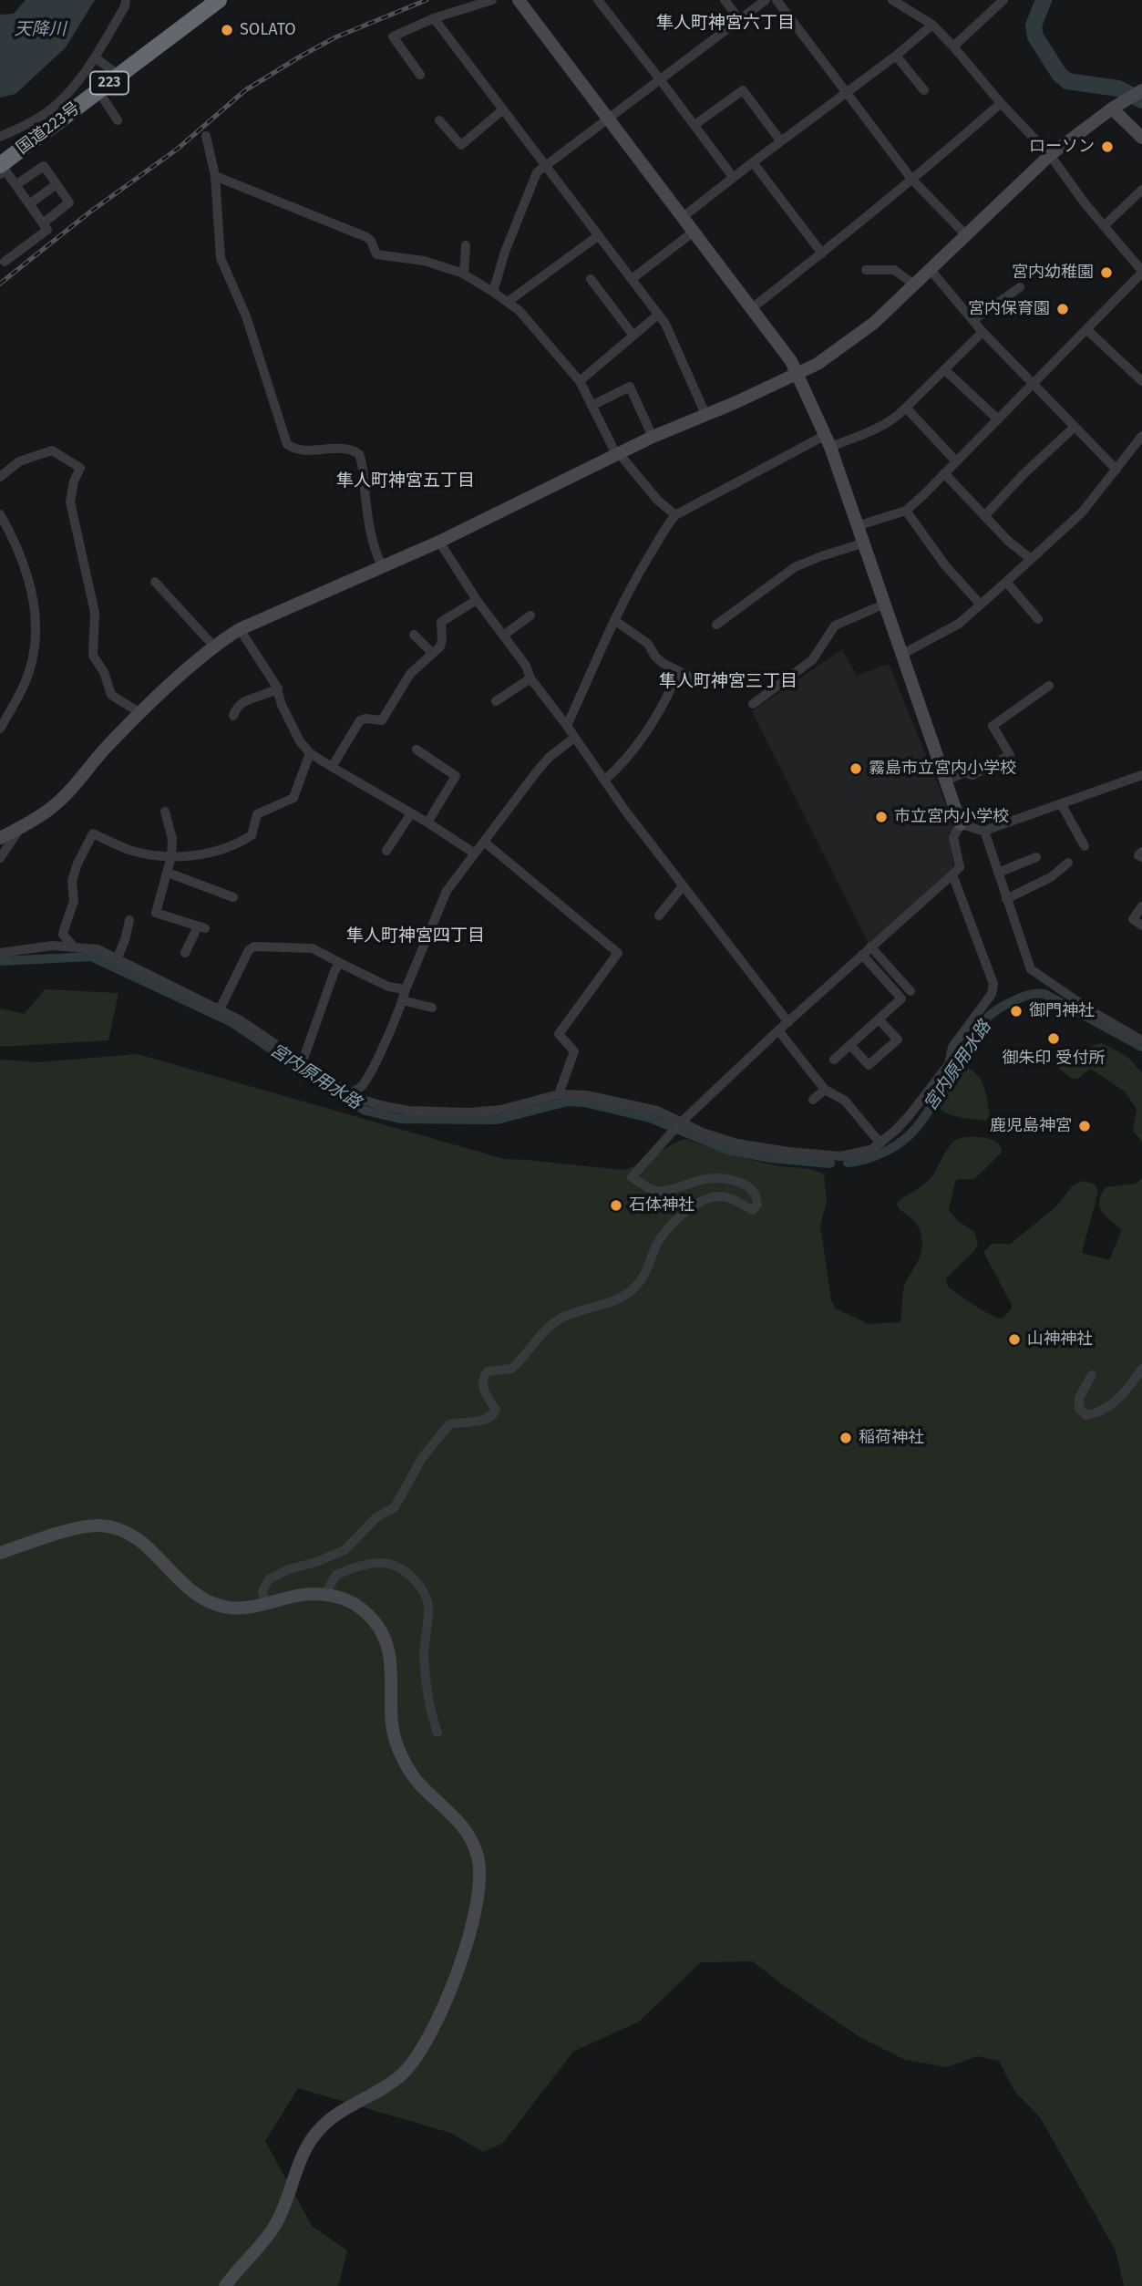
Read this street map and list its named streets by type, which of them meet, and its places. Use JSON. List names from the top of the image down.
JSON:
{
  "streets": {
    "highway": ["223", "国道223号"]
  },
  "districts": [
    "隼人町神宮六丁目",
    "隼人町神宮五丁目",
    "隼人町神宮三丁目",
    "隼人町神宮四丁目"
  ],
  "water": ["天降川", "宮内原用水路"],
  "places": [
    "SOLATO",
    "ローソン",
    "宮内幼稚園",
    "宮内保育園",
    "霧島市立宮内小学校",
    "市立宮内小学校",
    "御門神社",
    "御朱印 受付所",
    "鹿児島神宮",
    "石体神社",
    "山神神社",
    "稲荷神社"
  ]
}
